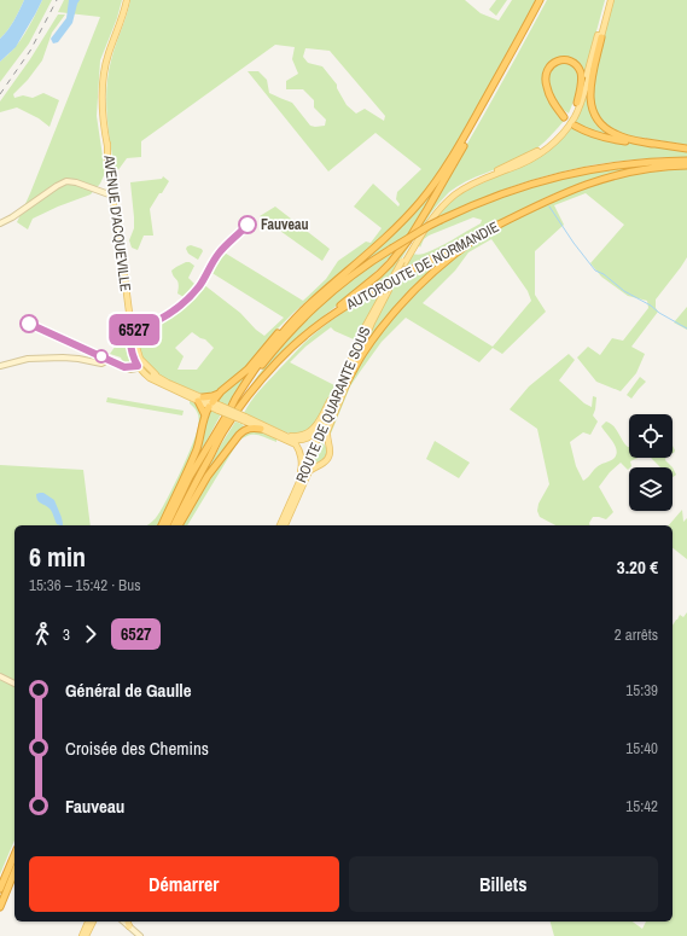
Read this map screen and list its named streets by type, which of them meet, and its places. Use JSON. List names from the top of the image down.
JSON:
{
  "streets": {
    "highway": ["AUTOROUTE DE NORMANDIE"],
    "main road": ["AVENUE D'ACQUEVILLE", "ROUTE DE QUARANTE SOUS"]
  },
  "places": ["Fauveau"],
  "lines": ["bus line 6527"],
  "page": {
    "on_map": "6527",
    "heading": ["6 min", "15:36 – 15:42 · Bus", "3.20 €"],
    "legs": ["3", "6527", "2 arrêts"],
    "list": [
      {
        "name": "Général de Gaulle",
        "value": "15:39"
      },
      {
        "name": "Croisée des Chemins",
        "value": "15:40"
      },
      {
        "name": "Fauveau",
        "value": "15:42"
      }
    ],
    "buttons": ["Démarrer", "Billets"]
  }
}
